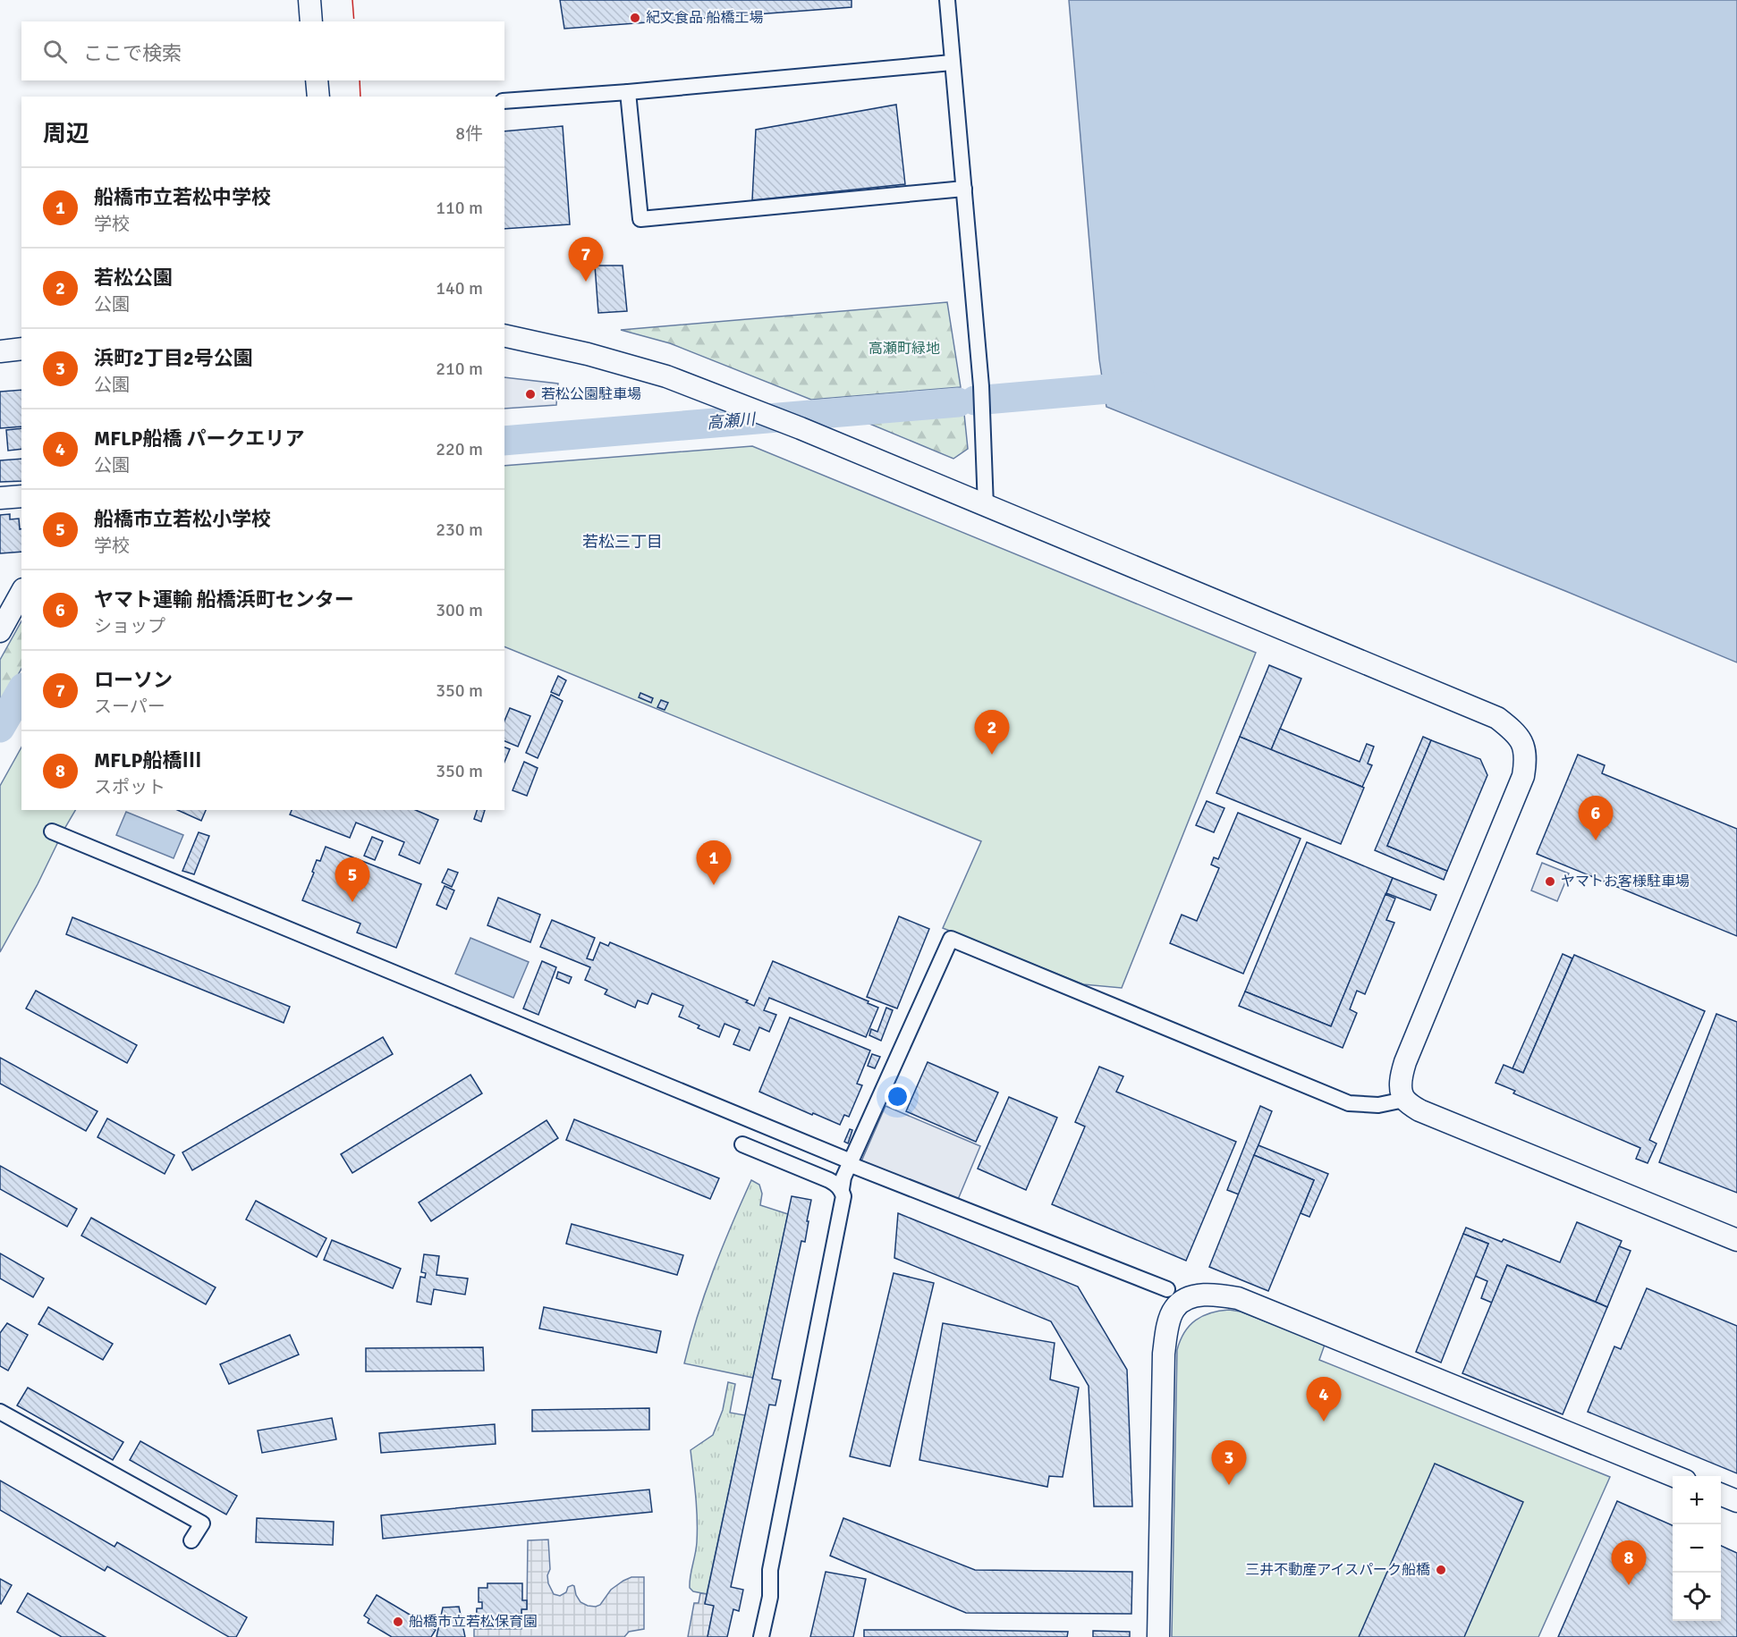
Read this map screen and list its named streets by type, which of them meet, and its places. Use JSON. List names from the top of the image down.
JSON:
{
  "districts": ["若松三丁目"],
  "water": ["高瀬川"],
  "parks": ["高瀬町緑地"],
  "places": [
    "紀文食品 船橋工場",
    "若松公園駐車場",
    "ヤマトお客様駐車場",
    "三井不動産アイスパーク船橋",
    "船橋市立若松保育園"
  ],
  "page": {
    "search": "ここで検索",
    "heading": ["周辺", "8件"],
    "list": [
      {
        "mark": "1",
        "name": "船橋市立若松中学校",
        "note": "学校",
        "value": "110 m"
      },
      {
        "mark": "2",
        "name": "若松公園",
        "note": "公園",
        "value": "140 m"
      },
      {
        "mark": "3",
        "name": "浜町2丁目2号公園",
        "note": "公園",
        "value": "210 m"
      },
      {
        "mark": "4",
        "name": "MFLP船橋 パークエリア",
        "note": "公園",
        "value": "220 m"
      },
      {
        "mark": "5",
        "name": "船橋市立若松小学校",
        "note": "学校",
        "value": "230 m"
      },
      {
        "mark": "6",
        "name": "ヤマト運輸 船橋浜町センター",
        "note": "ショップ",
        "value": "300 m"
      },
      {
        "mark": "7",
        "name": "ローソン",
        "note": "スーパー",
        "value": "350 m"
      },
      {
        "mark": "8",
        "name": "MFLP船橋Ⅲ",
        "note": "スポット",
        "value": "350 m"
      }
    ],
    "pins": [
      "7",
      "2",
      "6",
      "1",
      "5",
      "4",
      "3",
      "8"
    ],
    "map_buttons": ["+", "−"]
  }
}
